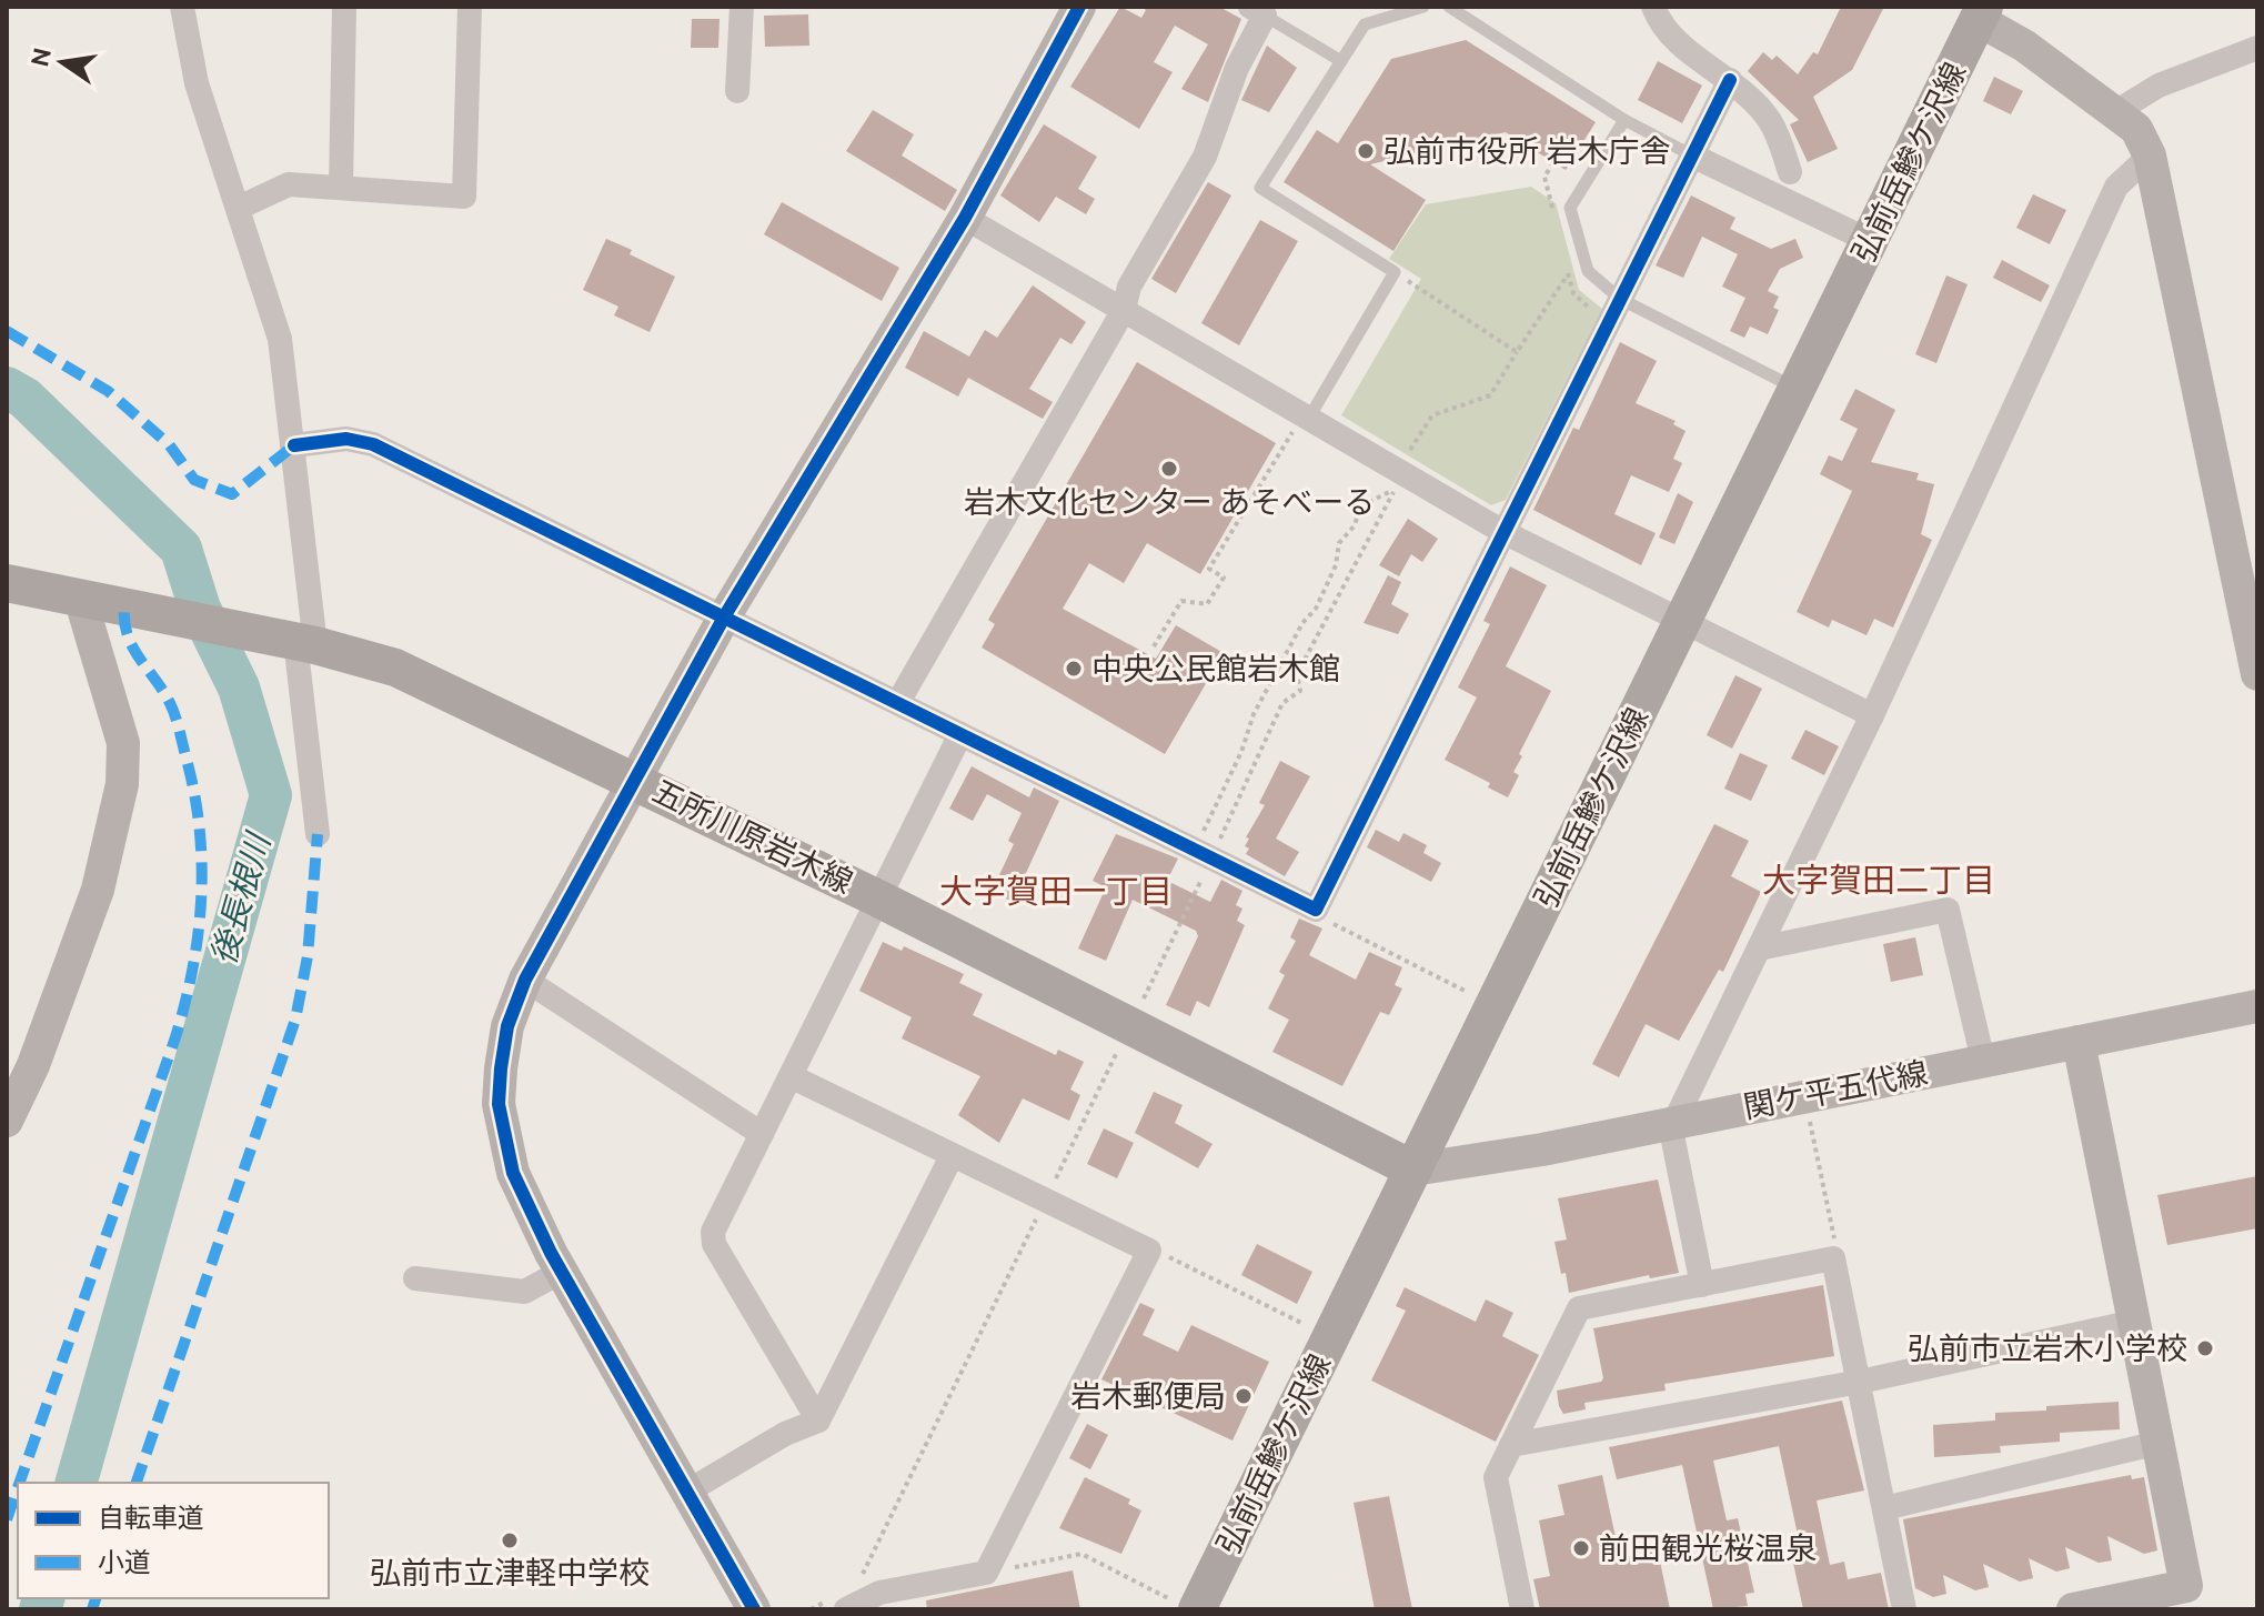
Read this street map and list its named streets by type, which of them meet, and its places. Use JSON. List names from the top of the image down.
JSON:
{
  "streets": {
    "main road": ["弘前岳鰺ケ沢線", "五所川原岩木線"],
    "street": ["関ケ平五代線"]
  },
  "crossings": [
    ["弘前岳鰺ケ沢線", "五所川原岩木線"],
    ["弘前岳鰺ケ沢線", "関ケ平五代線"],
    ["五所川原岩木線", "関ケ平五代線"]
  ],
  "districts": ["大字賀田二丁目", "大字賀田一丁目"],
  "water": ["後長根川"],
  "places": [
    "弘前市役所 岩木庁舎",
    "岩木文化センター あそべーる",
    "中央公民館岩木館",
    "弘前市立岩木小学校",
    "岩木郵便局",
    "弘前市立津軽中学校",
    "前田観光桜温泉"
  ],
  "legend": ["自転車道", "小道"],
  "north": "left"
}
